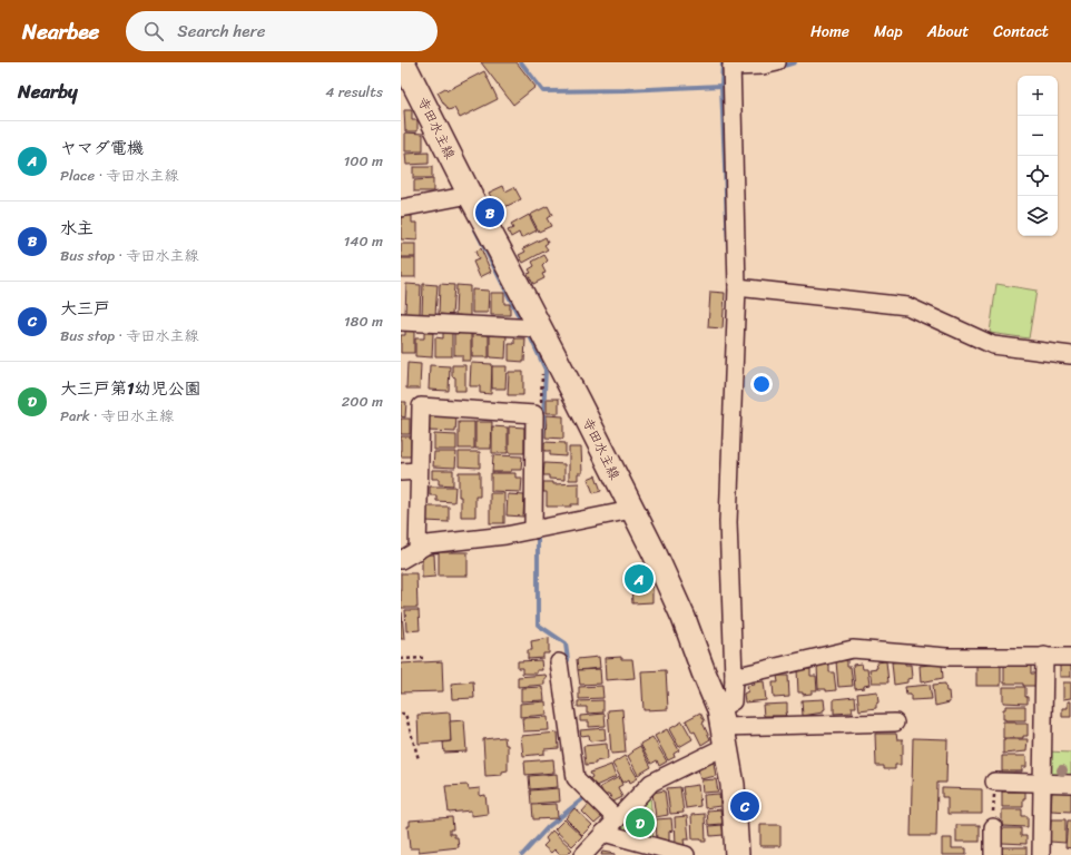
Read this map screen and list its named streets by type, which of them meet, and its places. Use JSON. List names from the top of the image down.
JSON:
{
  "streets": {
    "main road": ["寺田水主線"]
  },
  "page": {
    "header": "Nearbee",
    "search": "Search here",
    "nav": [
      "Home",
      "Map",
      "About",
      "Contact"
    ],
    "heading": ["Nearby", "4 results"],
    "map_buttons": ["+", "−"],
    "list": [
      {
        "mark": "A",
        "name": "ヤマダ電機",
        "note": "Place · 寺田水主線",
        "value": "100 m"
      },
      {
        "mark": "B",
        "name": "水主",
        "note": "Bus stop · 寺田水主線",
        "value": "140 m"
      },
      {
        "mark": "C",
        "name": "大三戸",
        "note": "Bus stop · 寺田水主線",
        "value": "180 m"
      },
      {
        "mark": "D",
        "name": "大三戸第1幼児公園",
        "note": "Park · 寺田水主線",
        "value": "200 m"
      }
    ],
    "pins": [
      "B",
      "A",
      "C",
      "D"
    ]
  }
}
